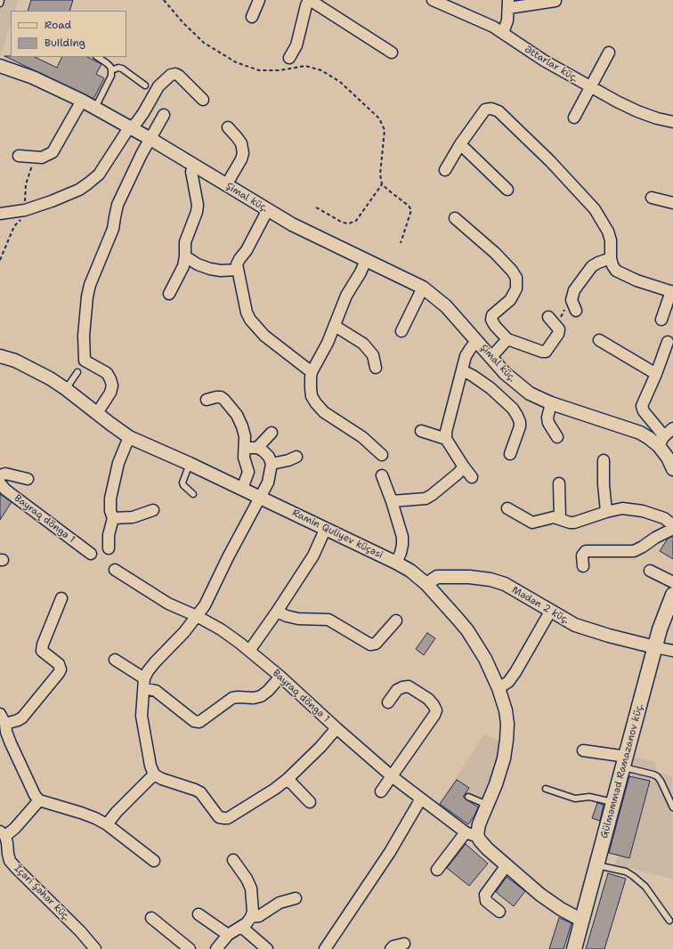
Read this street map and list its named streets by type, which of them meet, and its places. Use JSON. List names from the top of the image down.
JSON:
{
  "streets": {
    "main road": ["Gülməmməd Ramazanov küç."],
    "street": [
      "Əttarlar küç.",
      "Şimal küç.",
      "Bayraq döngə 1",
      "Ramin Quliyev küçəsi",
      "Mədən 2 küç.",
      "İçəri Şəhər küç."
    ]
  },
  "crossings": [
    ["Bayraq döngə 1", "Ramin Quliyev küçəsi"],
    ["Ramin Quliyev küçəsi", "Mədən 2 küç."],
    ["Mədən 2 küç.", "Gülməmməd Ramazanov küç."]
  ],
  "legend": ["Road", "Building"]
}
